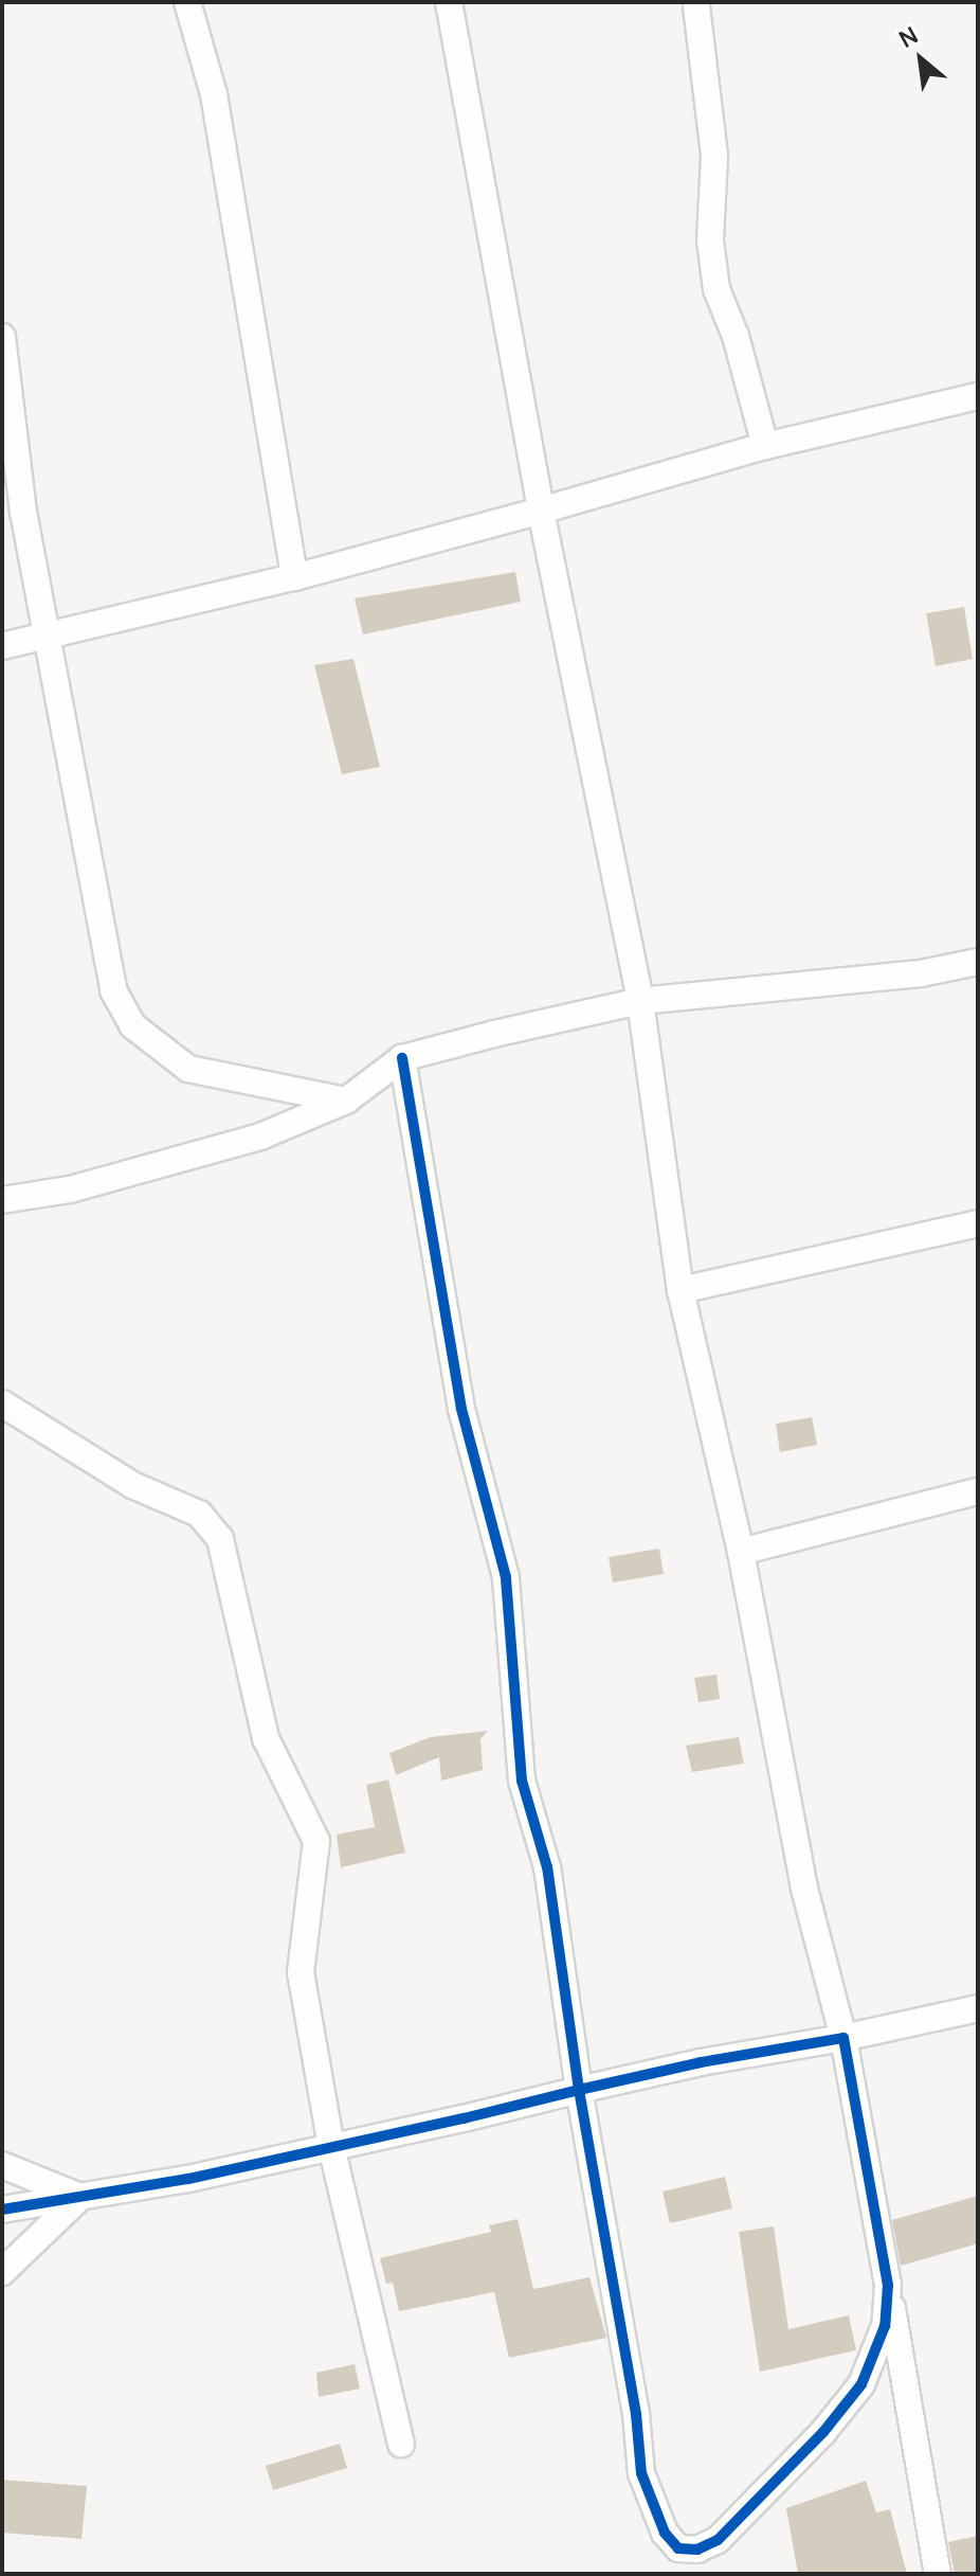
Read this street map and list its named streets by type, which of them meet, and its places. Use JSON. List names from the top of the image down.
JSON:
{
  "north": "top left"
}
